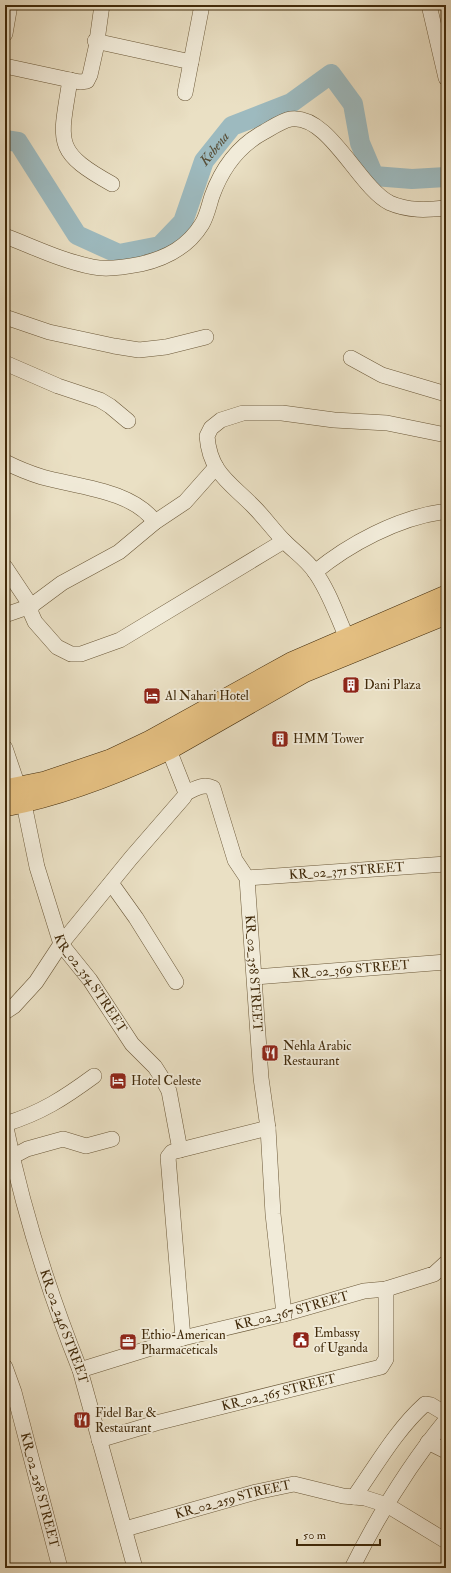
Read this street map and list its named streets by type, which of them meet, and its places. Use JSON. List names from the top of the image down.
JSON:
{
  "streets": {
    "street": [
      "KR_02_371 STREET",
      "KR_02_369 STREET",
      "KR_02_358 STREET",
      "KR_02_354 STREET",
      "KR_02_367 STREET",
      "KR_02_246 STREET",
      "KR_02_365 STREET",
      "KR_02_258 STREET",
      "KR_02_259 STREET"
    ]
  },
  "crossings": [
    ["KR_02_371 STREET", "KR_02_358 STREET"],
    ["KR_02_369 STREET", "KR_02_358 STREET"],
    ["KR_02_358 STREET", "KR_02_367 STREET"],
    ["KR_02_367 STREET", "KR_02_246 STREET"],
    ["KR_02_367 STREET", "KR_02_365 STREET"],
    ["KR_02_246 STREET", "KR_02_365 STREET"],
    ["KR_02_246 STREET", "KR_02_259 STREET"]
  ],
  "water": ["Kebena"],
  "places": {
    "building": ["Dani Plaza", "HMM Tower"],
    "hotel": ["Al Nahari Hotel", "Hotel Celeste"],
    "restaurant": ["Nehla Arabic Restaurant", "Fidel Bar & Restaurant"],
    "public building": ["Embassy of Uganda"],
    "office": ["Ethio-American Pharmaceticals"]
  },
  "scale_bar": "50 m"
}
